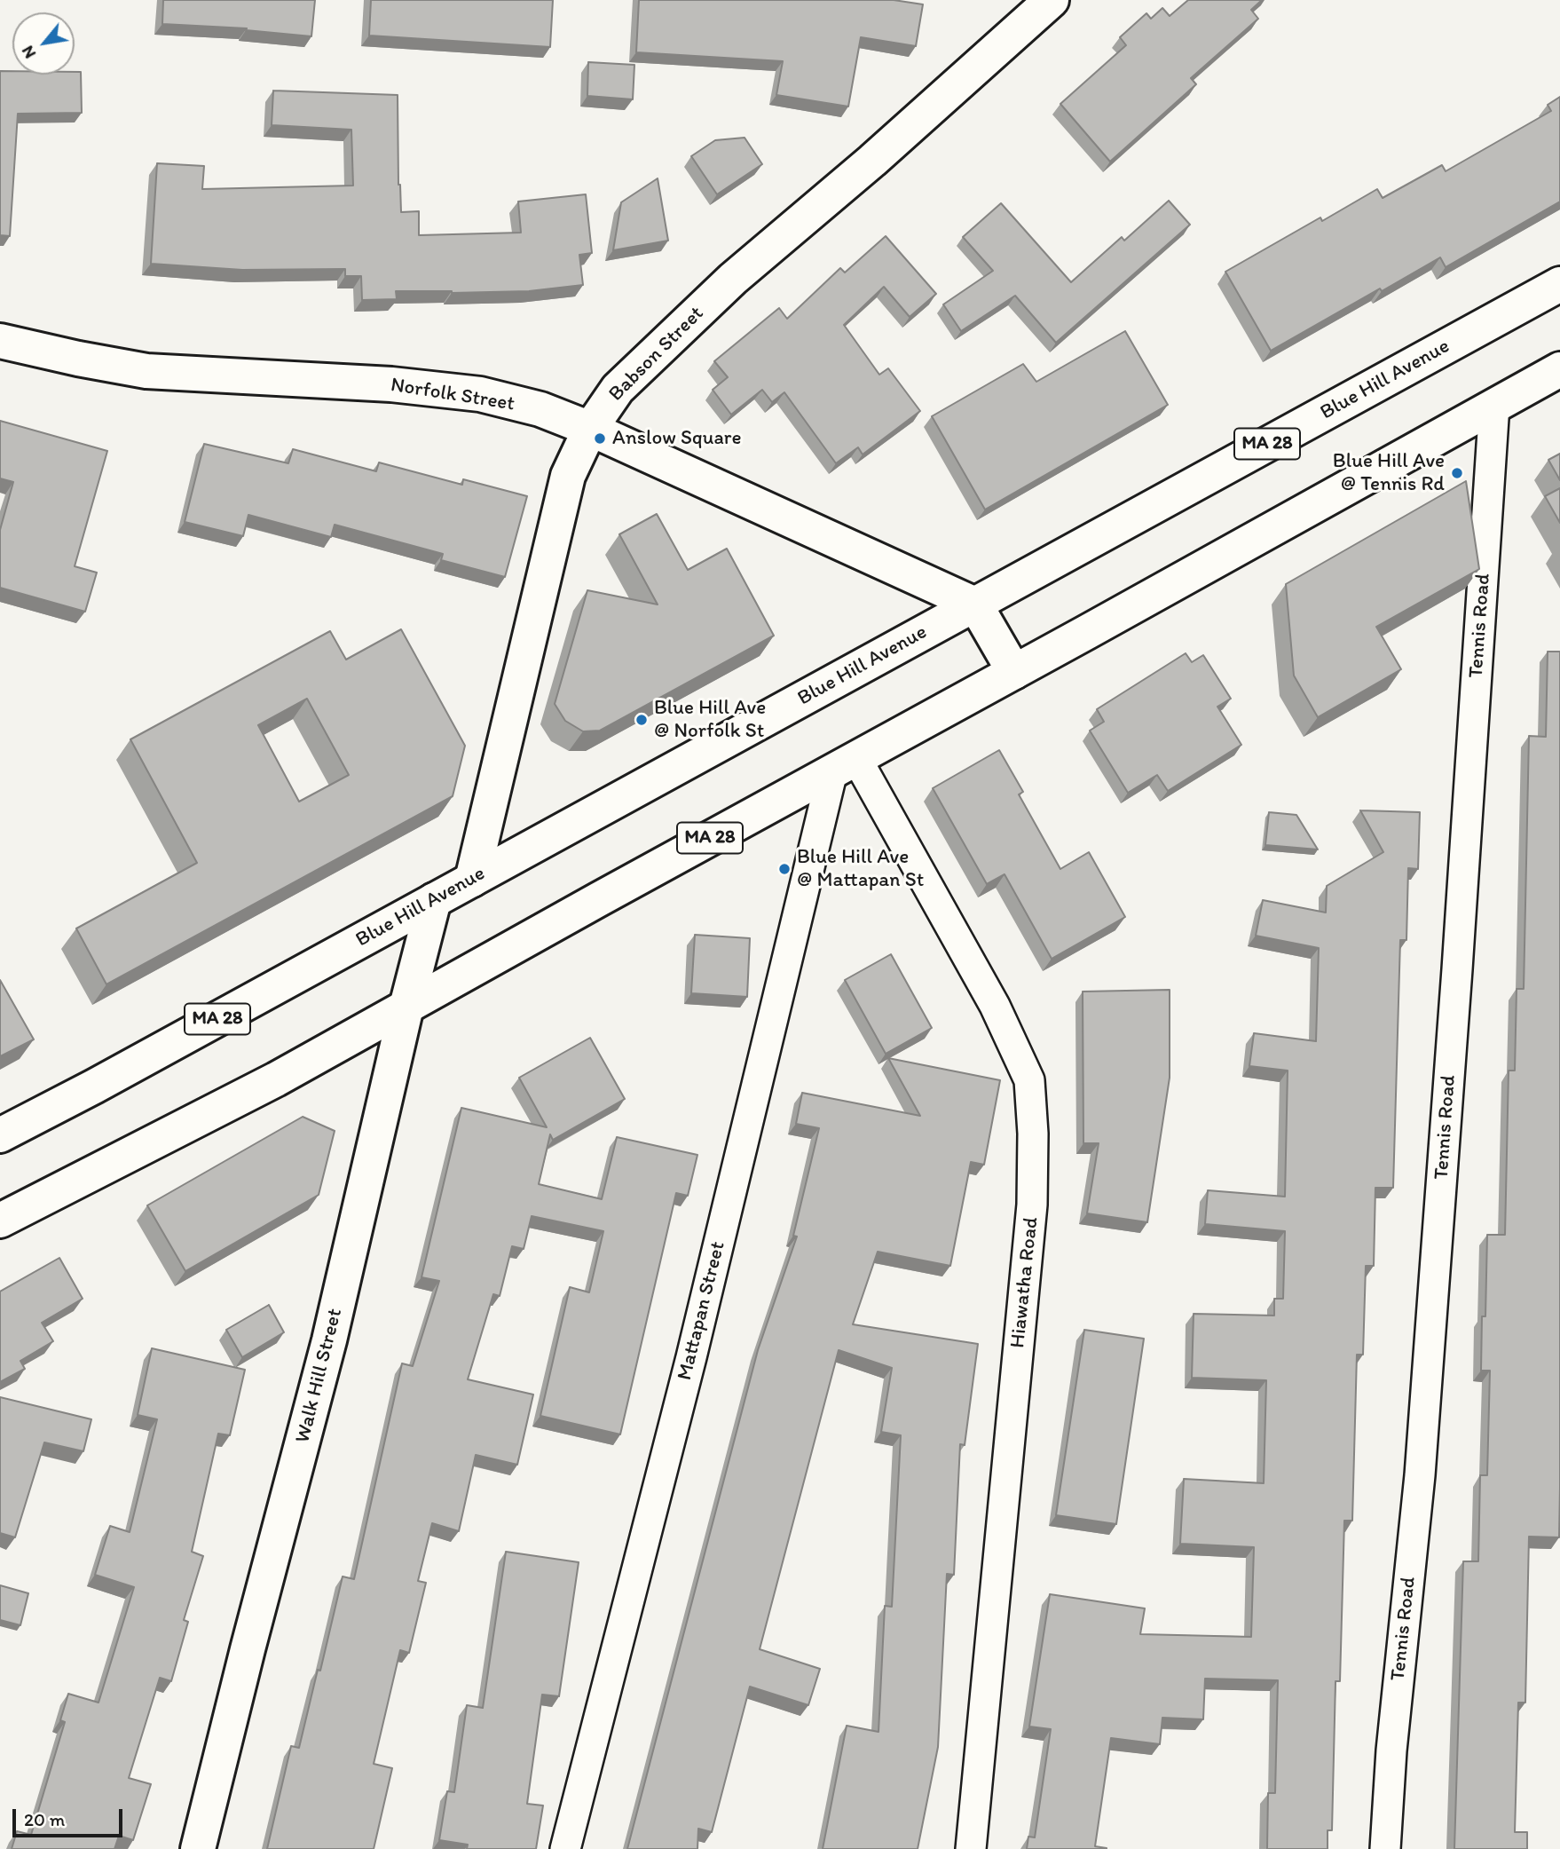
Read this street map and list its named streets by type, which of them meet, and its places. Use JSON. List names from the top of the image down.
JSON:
{
  "streets": {
    "main road": [
      "Babson Street",
      "Blue Hill Avenue",
      "Norfolk Street",
      "MA 28",
      "Walk Hill Street"
    ],
    "street": ["Tennis Road", "Hiawatha Road", "Mattapan Street"]
  },
  "crossings": [
    ["Babson Street", "Blue Hill Avenue"],
    ["Babson Street", "Norfolk Street"],
    ["Blue Hill Avenue", "Norfolk Street"],
    ["Blue Hill Avenue", "Walk Hill Street"],
    ["MA 28", "Tennis Road"],
    ["MA 28", "Hiawatha Road"],
    ["MA 28", "Mattapan Street"],
    ["MA 28", "Walk Hill Street"],
    ["Hiawatha Road", "Mattapan Street"]
  ],
  "places": [
    "Anslow Square",
    "Blue Hill Ave @ Tennis Rd",
    "Blue Hill Ave @ Norfolk St",
    "Blue Hill Ave @ Mattapan St"
  ],
  "scale_bar": "20 m",
  "north": "bottom left"
}
